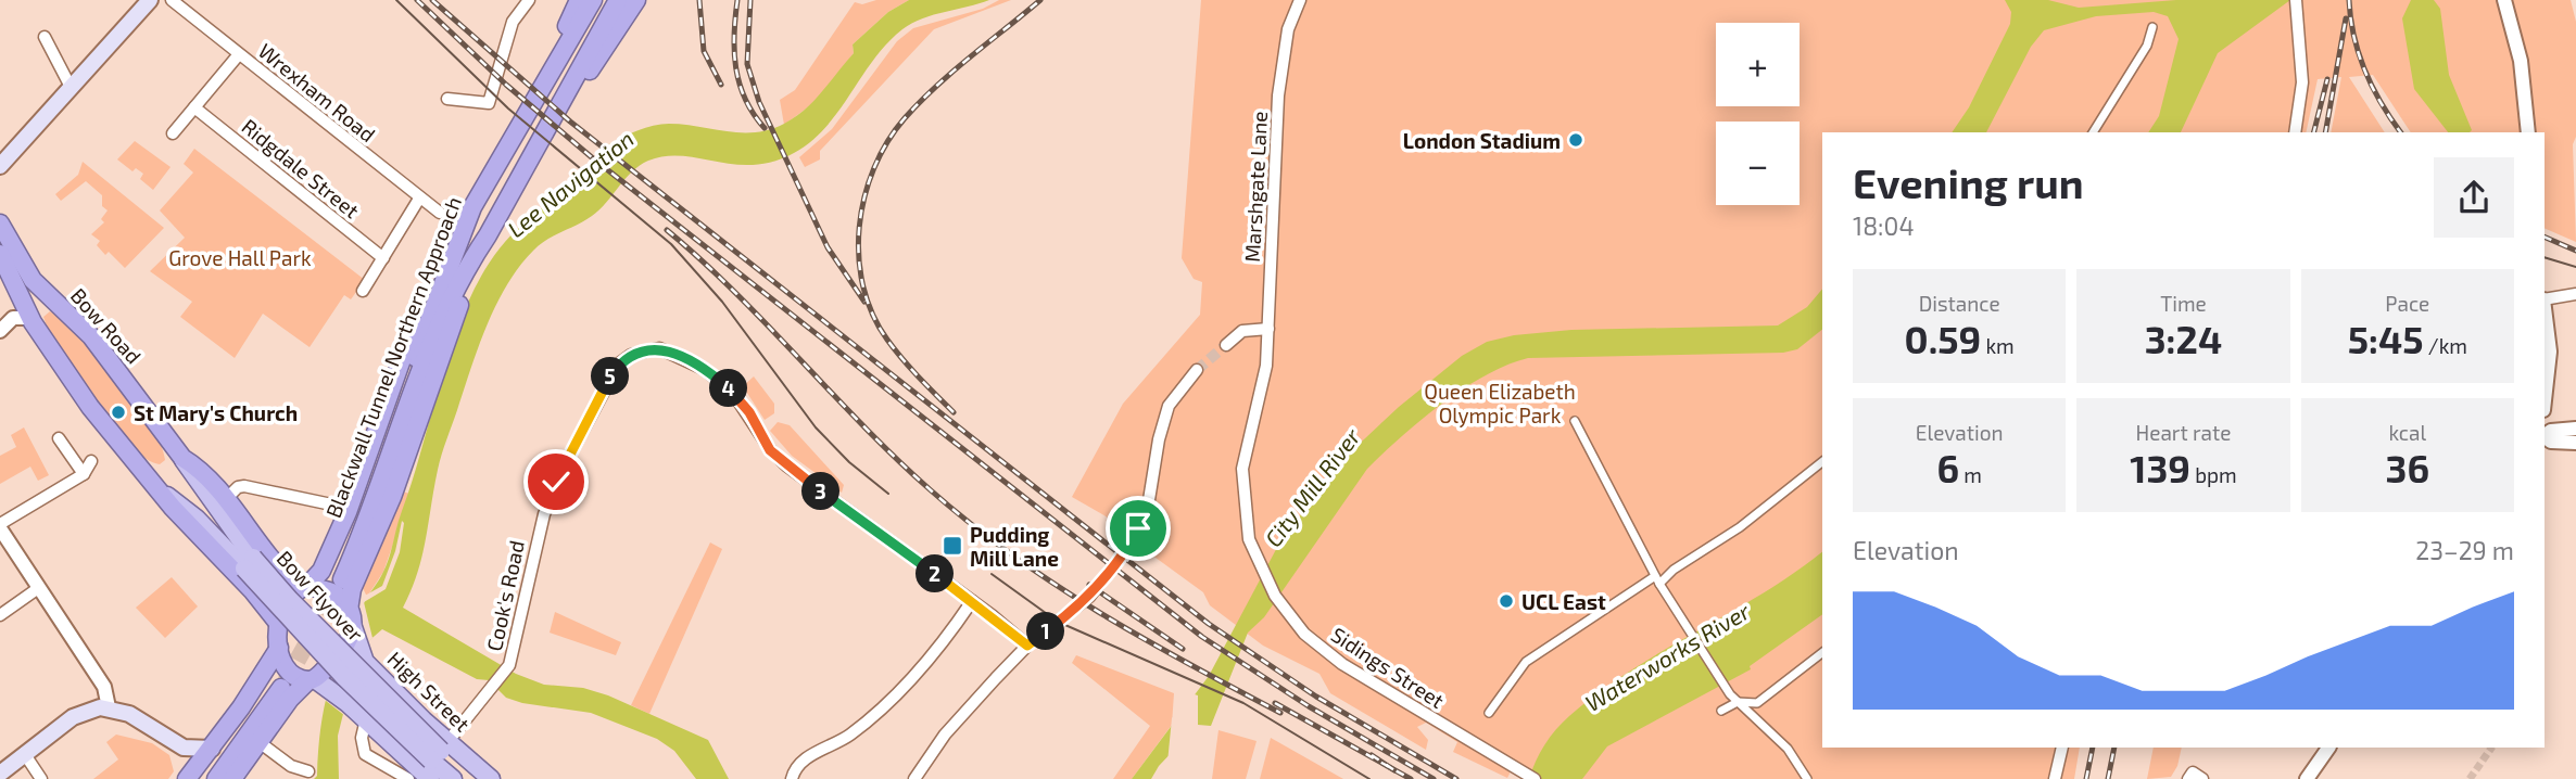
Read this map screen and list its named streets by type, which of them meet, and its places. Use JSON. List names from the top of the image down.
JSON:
{
  "streets": {
    "highway": ["Bow Road", "Blackwall Tunnel Northern Approach"],
    "main road": ["Bow Flyover", "High Street"],
    "street": [
      "Wrexham Road",
      "Ridgdale Street",
      "Marshgate Lane",
      "Cook's Road",
      "Sidings Street"
    ]
  },
  "crossings": [
    ["Marshgate Lane", "Sidings Street"],
    ["Bow Road", "Bow Flyover"],
    ["Bow Road", "High Street"],
    ["Bow Flyover", "Cook's Road"],
    ["Bow Flyover", "High Street"],
    ["Cook's Road", "High Street"]
  ],
  "water": ["Lee Navigation", "City Mill River", "Waterworks River"],
  "parks": ["Grove Hall Park", "Queen Elizabeth Olympic Park"],
  "places": {
    "other": ["London Stadium", "St Mary's Church", "UCL East"],
    "transit": ["Pudding Mill Lane"]
  },
  "page": {
    "map_buttons": ["+", "−"],
    "heading": ["Evening run", "18:04"],
    "stats": [
      ["Distance", "0.59 km"],
      ["Time", "3:24"],
      ["Pace", "5:45 /km"],
      ["Elevation", "6 m"],
      ["Heart rate", "139 bpm"],
      ["kcal", "36"]
    ],
    "pins": [
      "5",
      "4",
      "3",
      "2",
      "1"
    ],
    "chart": ["Elevation", "23–29 m"]
  }
}
